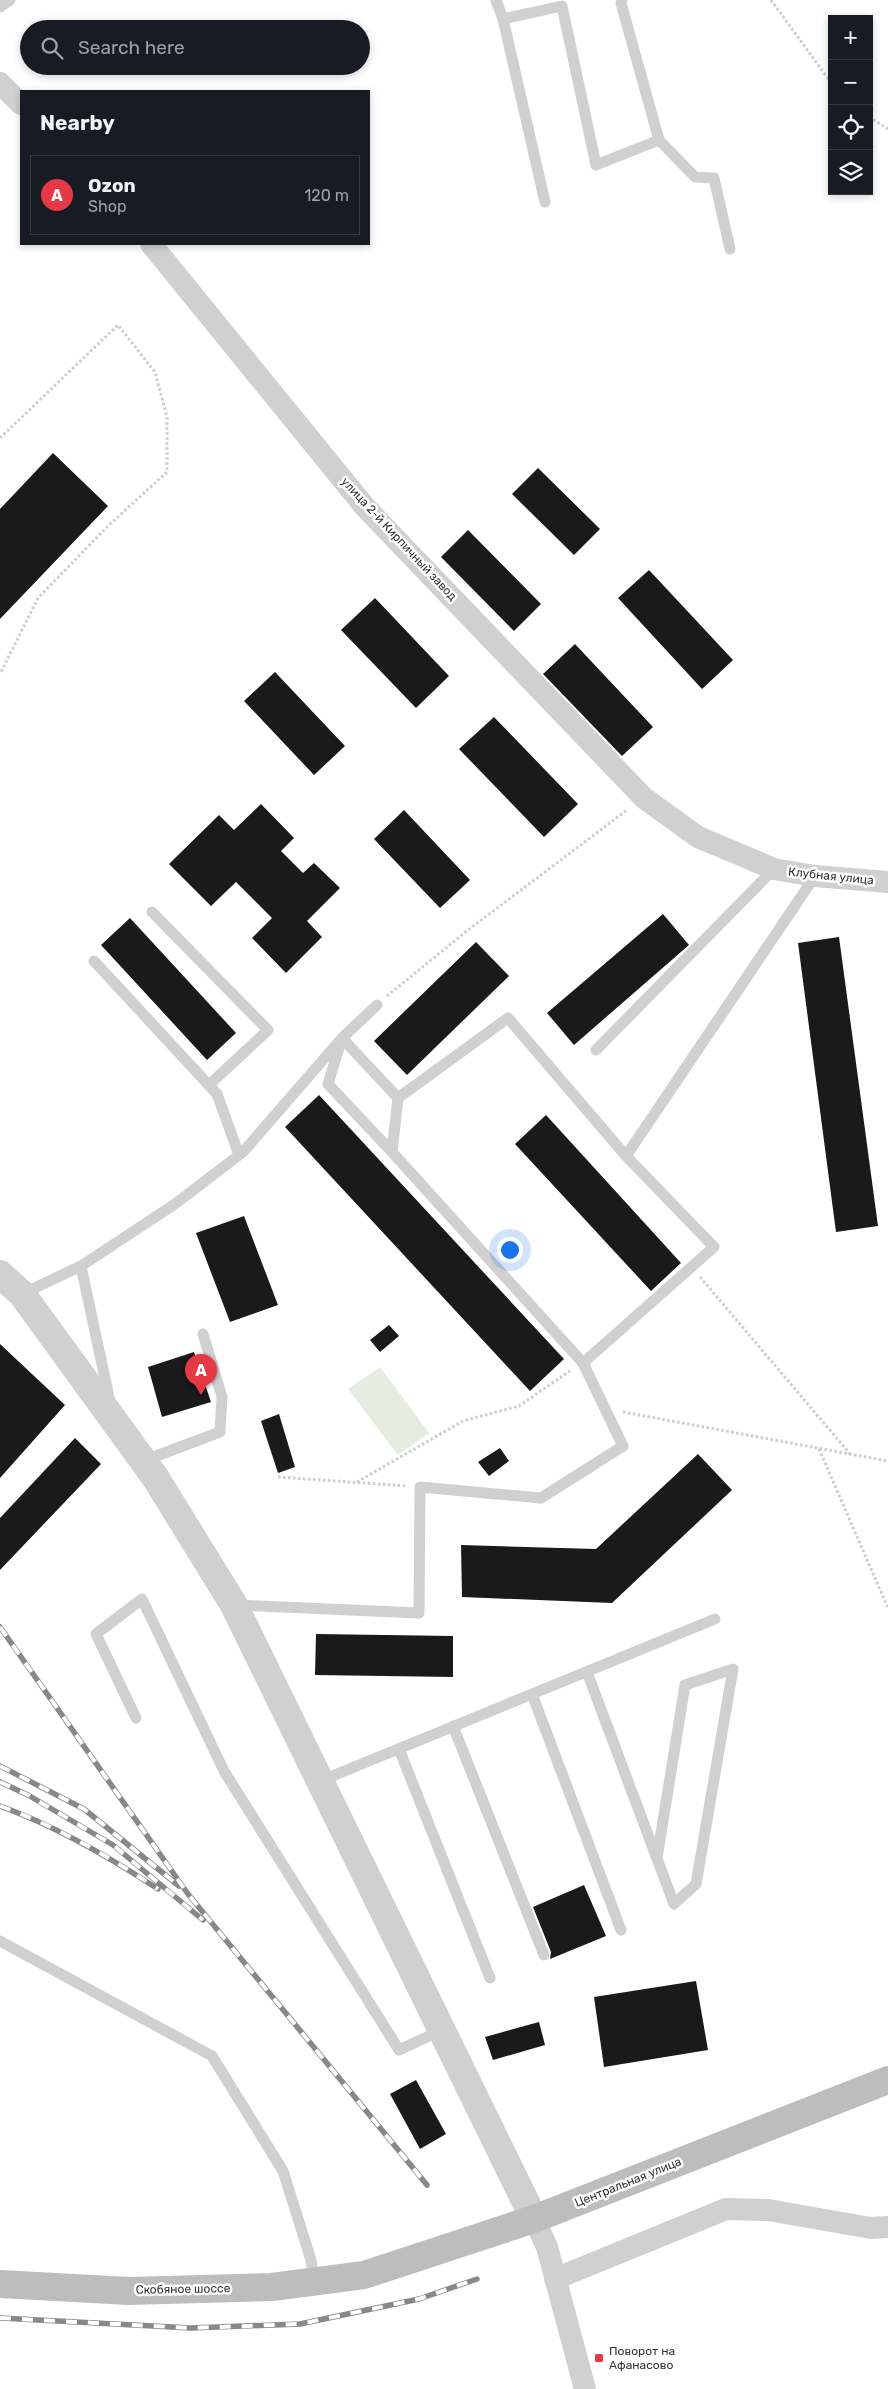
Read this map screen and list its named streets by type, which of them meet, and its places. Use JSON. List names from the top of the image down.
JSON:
{
  "streets": {
    "main road": ["Центральная улица", "Скобяное шоссе"],
    "street": ["улица 2-й Кирпичный завод", "Клубная улица"]
  },
  "crossings": [
    ["улица 2-й Кирпичный завод", "Клубная улица"],
    ["Центральная улица", "Скобяное шоссе"]
  ],
  "places": {
    "transit": ["Поворот на Афанасово"]
  },
  "page": {
    "map_buttons": ["+", "−"],
    "search": "Search here",
    "heading": "Nearby",
    "list": [
      {
        "mark": "A",
        "name": "Ozon",
        "note": "Shop",
        "value": "120 m"
      }
    ],
    "pins": "A"
  }
}
